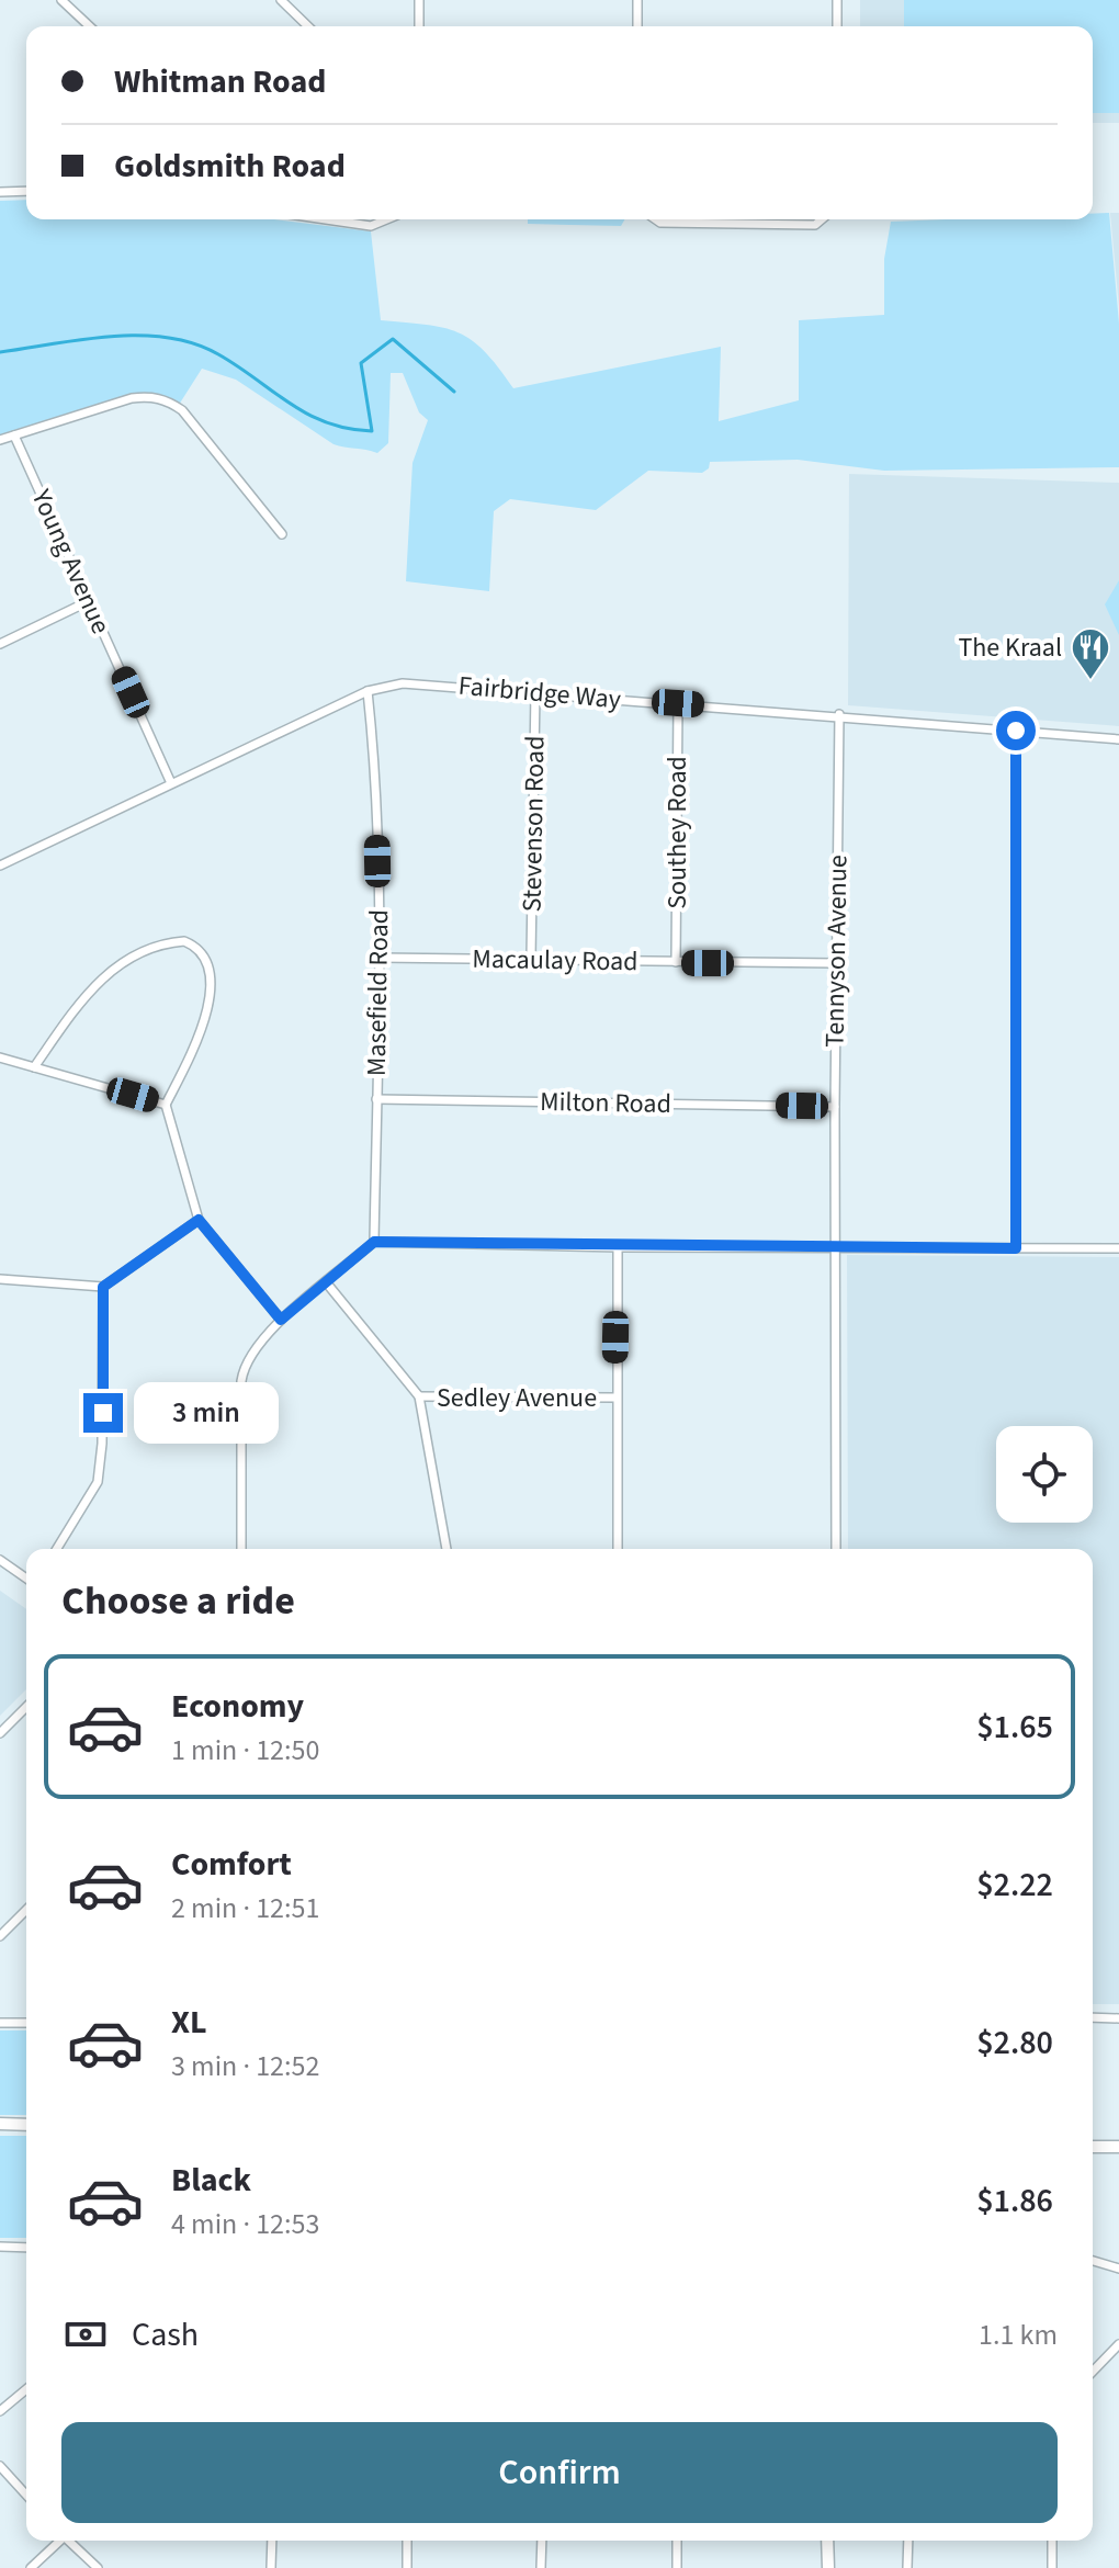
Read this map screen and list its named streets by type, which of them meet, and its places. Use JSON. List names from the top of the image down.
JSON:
{
  "streets": {
    "street": [
      "Young Avenue",
      "Fairbridge Way",
      "Stevenson Road",
      "Southey Road",
      "Tennyson Avenue",
      "Macaulay Road",
      "Masefield Road",
      "Milton Road",
      "Sedley Avenue"
    ]
  },
  "crossings": [
    ["Young Avenue", "Fairbridge Way"],
    ["Fairbridge Way", "Stevenson Road"],
    ["Fairbridge Way", "Southey Road"],
    ["Fairbridge Way", "Tennyson Avenue"],
    ["Fairbridge Way", "Masefield Road"],
    ["Stevenson Road", "Macaulay Road"],
    ["Southey Road", "Macaulay Road"],
    ["Tennyson Avenue", "Macaulay Road"],
    ["Tennyson Avenue", "Milton Road"],
    ["Macaulay Road", "Masefield Road"],
    ["Masefield Road", "Milton Road"]
  ],
  "places": {
    "restaurant": ["The Kraal"]
  },
  "page": {
    "banner": ["Whitman Road", "Goldsmith Road"],
    "bubble": "3 min",
    "heading": "Choose a ride",
    "list": [
      {
        "name": "Economy",
        "note": "1 min · 12:50",
        "value": "$1.65"
      },
      {
        "name": "Comfort",
        "note": "2 min · 12:51",
        "value": "$2.22"
      },
      {
        "name": "XL",
        "note": "3 min · 12:52",
        "value": "$2.80"
      },
      {
        "name": "Black",
        "note": "4 min · 12:53",
        "value": "$1.86"
      }
    ],
    "pay": ["Cash", "1.1 km"],
    "buttons": "Confirm"
  }
}
